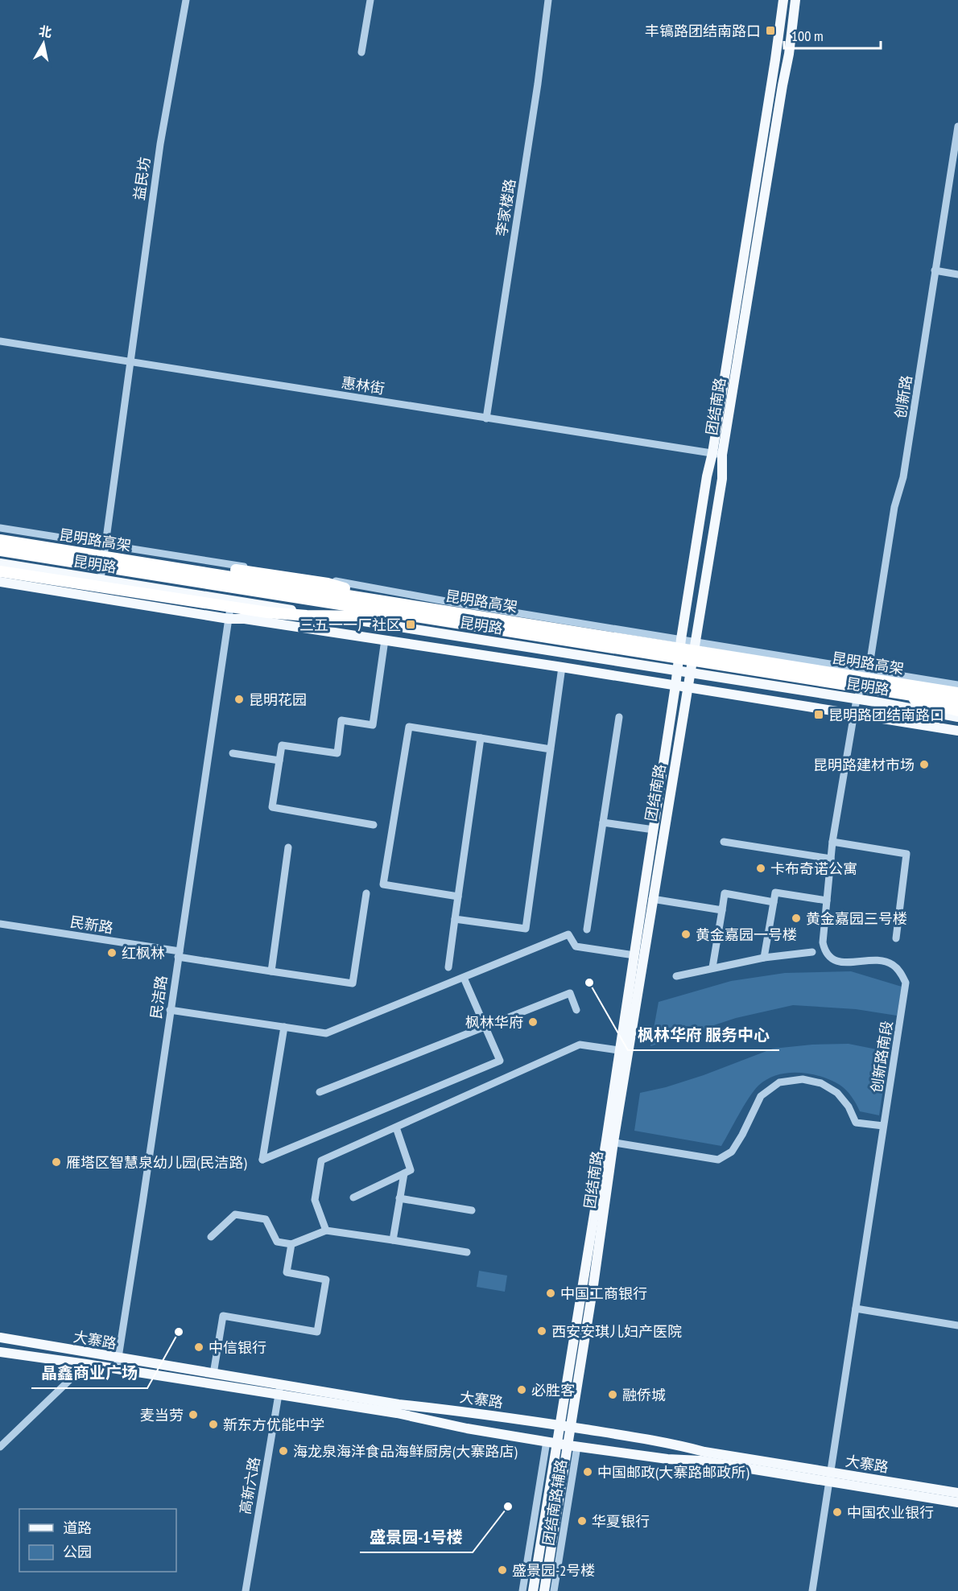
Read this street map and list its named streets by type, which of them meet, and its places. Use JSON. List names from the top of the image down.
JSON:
{
  "streets": {
    "highway": ["昆明路高架"],
    "main road": ["团结南路", "昆明路", "大寨路"],
    "street": [
      "益民坊",
      "李家楼路",
      "惠林街",
      "创新路",
      "民新路",
      "民洁路",
      "创新路南段",
      "高新六路",
      "团结南路辅路"
    ]
  },
  "crossings": [
    ["益民坊", "惠林街"],
    ["益民坊", "昆明路"],
    ["李家楼路", "惠林街"],
    ["惠林街", "团结南路"],
    ["创新路", "昆明路"],
    ["创新路", "创新路南段"],
    ["团结南路", "昆明路"],
    ["团结南路", "大寨路"],
    ["团结南路", "团结南路辅路"],
    ["昆明路高架", "昆明路"],
    ["昆明路", "民洁路"],
    ["昆明路", "创新路南段"],
    ["民新路", "民洁路"],
    ["民洁路", "大寨路"],
    ["创新路南段", "大寨路"],
    ["大寨路", "高新六路"],
    ["大寨路", "团结南路辅路"]
  ],
  "places": {
    "transit": ["丰镐路团结南路口", "三五一一厂社区", "昆明路团结南路口"],
    "other": [
      "昆明花园",
      "昆明路建材市场",
      "卡布奇诺公寓",
      "黄金嘉园三号楼",
      "黄金嘉园一号楼",
      "红枫林",
      "枫林华府 服务中心",
      "枫林华府",
      "雁塔区智慧泉幼儿园(民洁路)",
      "中国工商银行",
      "西安安琪儿妇产医院",
      "晶鑫商业广场",
      "中信银行",
      "必胜客",
      "融侨城",
      "麦当劳",
      "新东方优能中学",
      "海龙泉海洋食品海鲜厨房(大寨路店)",
      "中国邮政(大寨路邮政所)",
      "盛景园-1号楼",
      "中国农业银行",
      "华夏银行",
      "盛景园-2号楼"
    ]
  },
  "legend": ["道路", "公园"],
  "scale_bar": "100 m",
  "north": "top"
}
